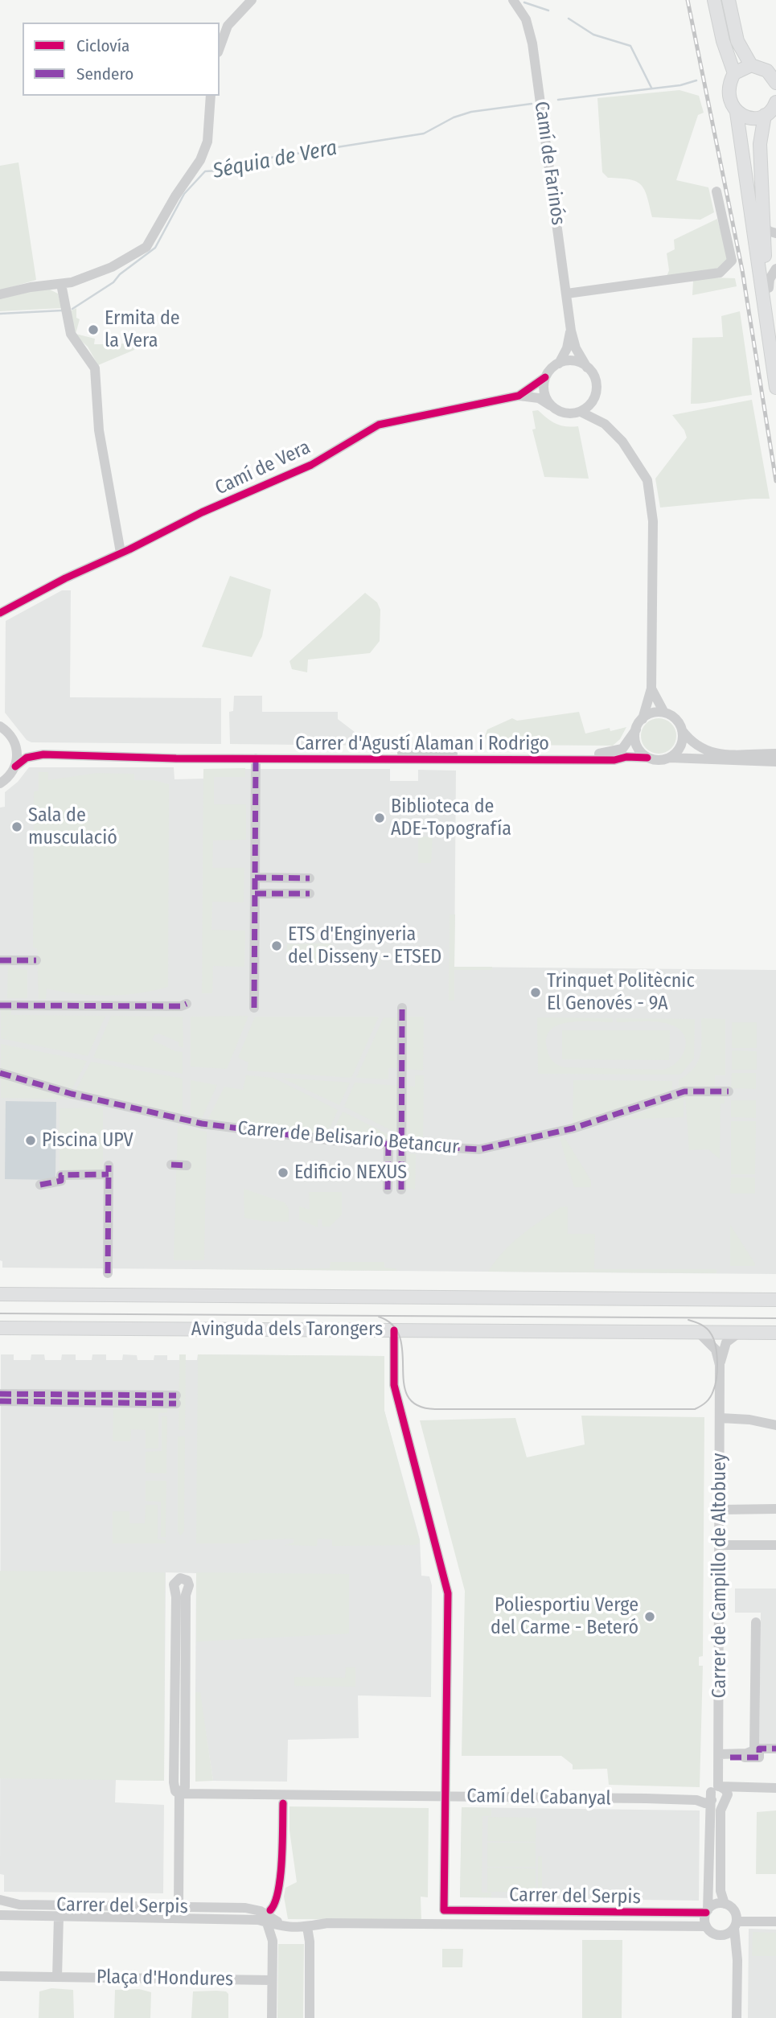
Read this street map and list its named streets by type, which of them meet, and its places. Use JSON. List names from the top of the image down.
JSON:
{
  "streets": {
    "main road": ["Avinguda dels Tarongers"],
    "street": [
      "Camí de Farinós",
      "Camí de Vera",
      "Carrer d'Agustí Alaman i Rodrigo",
      "Carrer de Belisario Betancur",
      "Carrer de Campillo de Altobuey",
      "Camí del Cabanyal",
      "Carrer del Serpis",
      "Plaça d'Hondures"
    ]
  },
  "crossings": [
    ["Camí de Farinós", "Camí de Vera"],
    ["Avinguda dels Tarongers", "Carrer de Campillo de Altobuey"],
    ["Carrer de Campillo de Altobuey", "Camí del Cabanyal"],
    ["Carrer de Campillo de Altobuey", "Carrer del Serpis"]
  ],
  "water": ["Séquia de Vera"],
  "places": [
    "Ermita de la Vera",
    "Biblioteca de ADE-Topografía",
    "Sala de musculació",
    "ETS d'Enginyeria del Disseny - ETSED",
    "Trinquet Politècnic El Genovés - 9A",
    "Piscina UPV",
    "Edificio NEXUS",
    "Poliesportiu Verge del Carme - Beteró"
  ],
  "legend": ["Ciclovía", "Sendero"]
}
